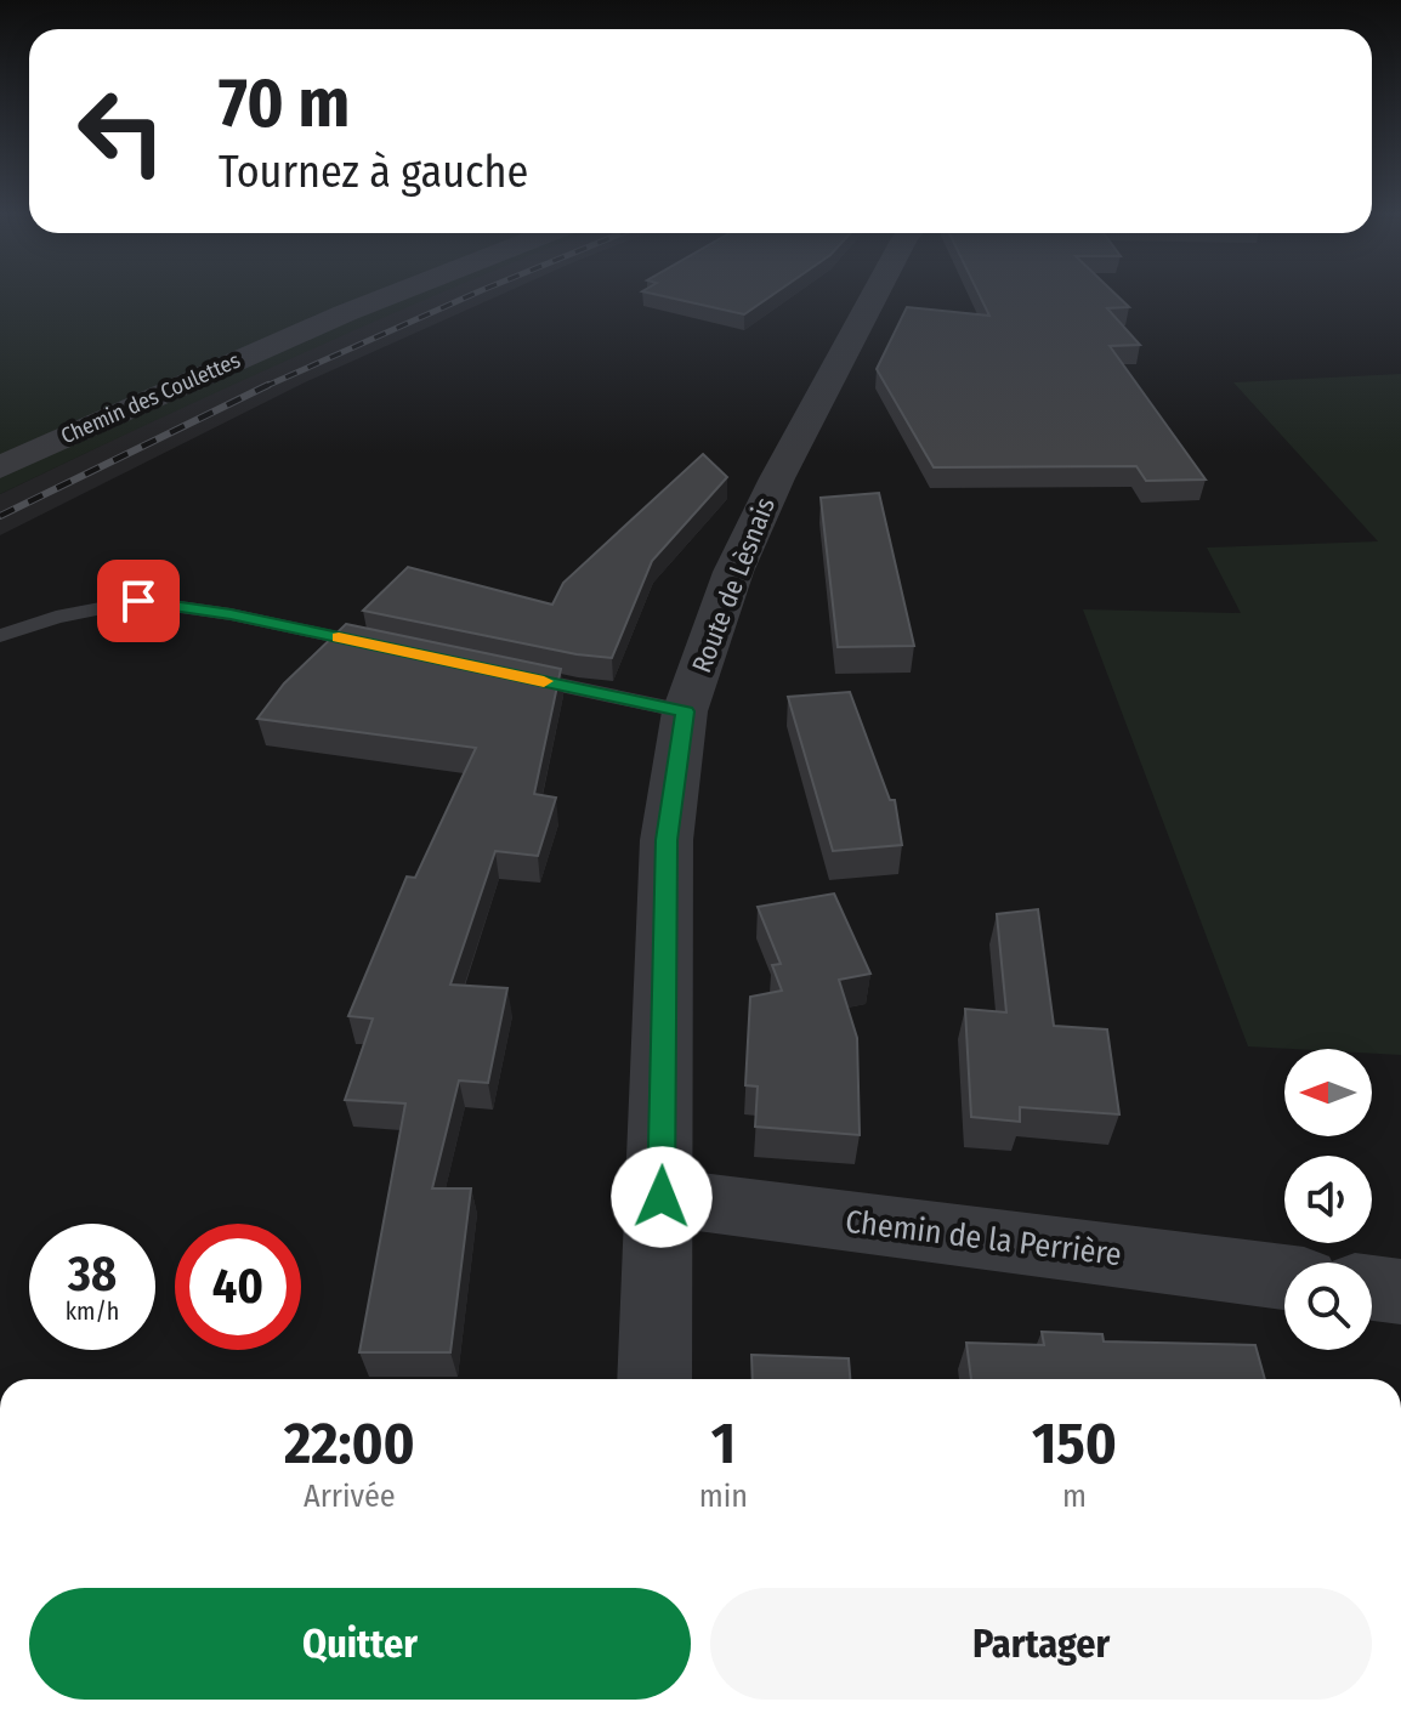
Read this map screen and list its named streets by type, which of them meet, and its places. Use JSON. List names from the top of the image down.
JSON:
{
  "streets": {
    "street": ["Chemin des Coulettes", "Route de Lèsnais", "Chemin de la Perrière"]
  },
  "crossings": [
    ["Route de Lèsnais", "Chemin de la Perrière"]
  ],
  "north": "left",
  "page": {
    "turn": ["70 m", "Tournez à gauche"],
    "speed": "38 km/h",
    "limit": "40",
    "eta": [
      "22:00",
      "Arrivée",
      "1",
      "min",
      "150",
      "m"
    ],
    "buttons": ["Quitter", "Partager"]
  }
}
